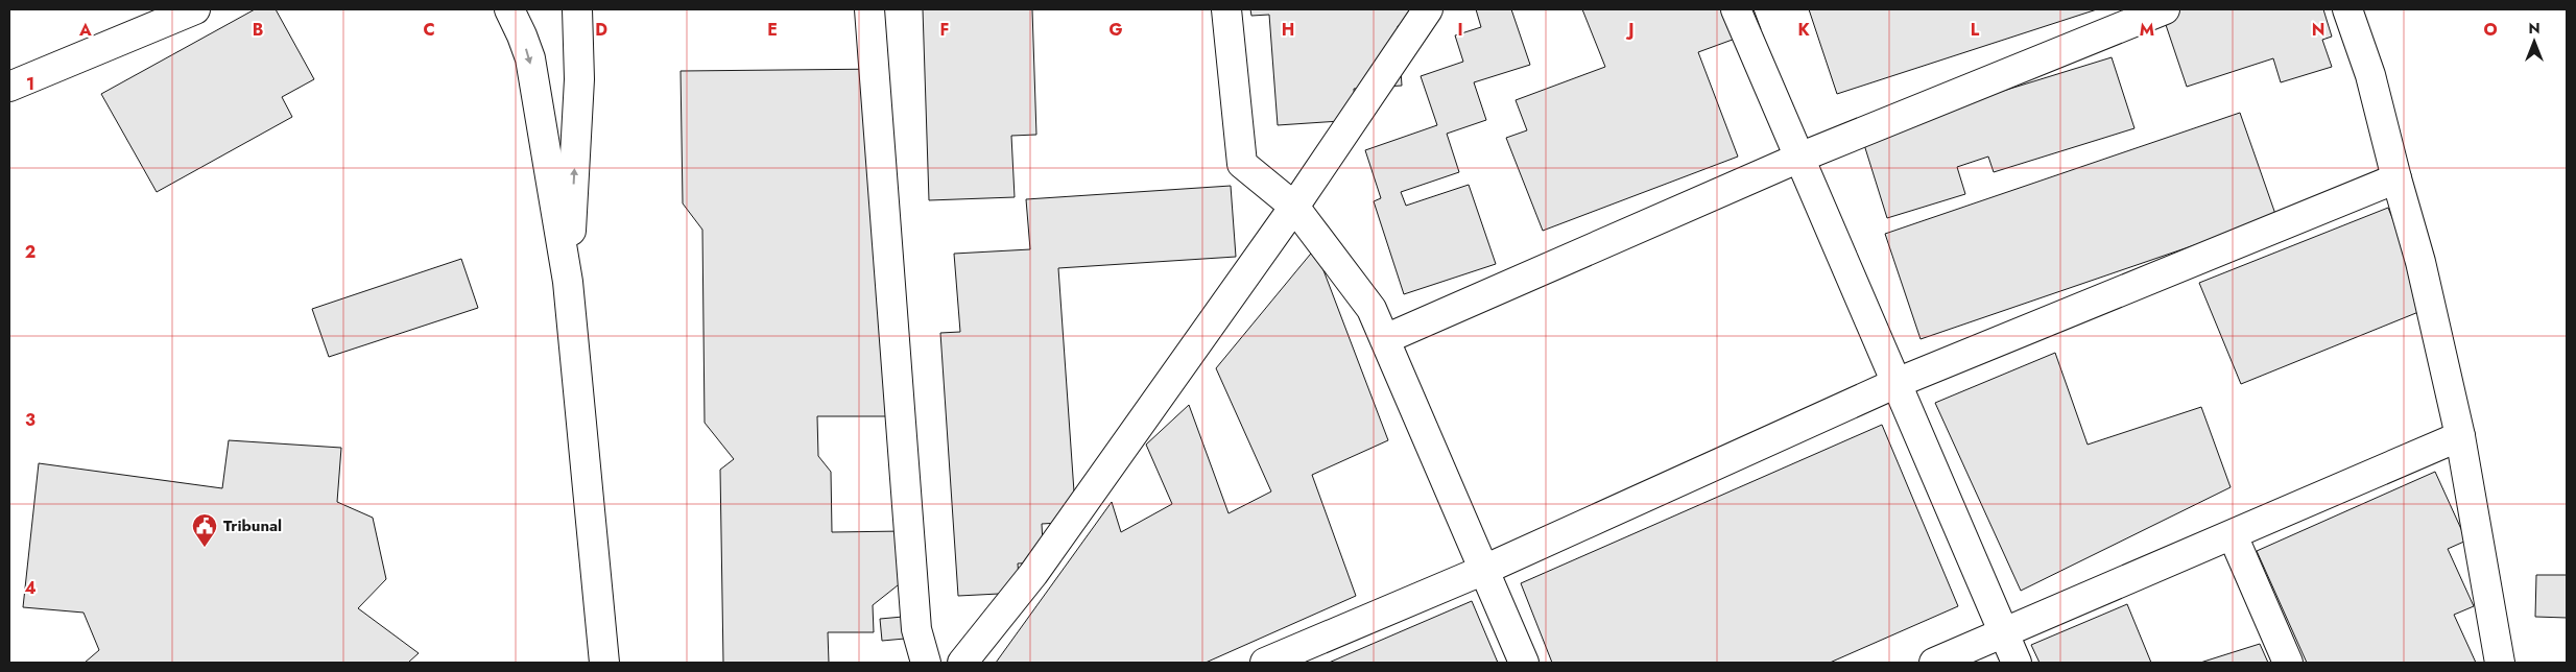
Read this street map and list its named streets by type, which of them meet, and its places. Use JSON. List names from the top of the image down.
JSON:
{
  "places": {
    "public building": ["Tribunal"]
  },
  "north": "top",
  "grid": {
    "columns": [
      "A",
      "B",
      "C",
      "D",
      "E",
      "F",
      "G",
      "H",
      "I",
      "J",
      "K",
      "L",
      "M",
      "N",
      "O"
    ],
    "rows": [
      "1",
      "2",
      "3",
      "4"
    ]
  }
}
